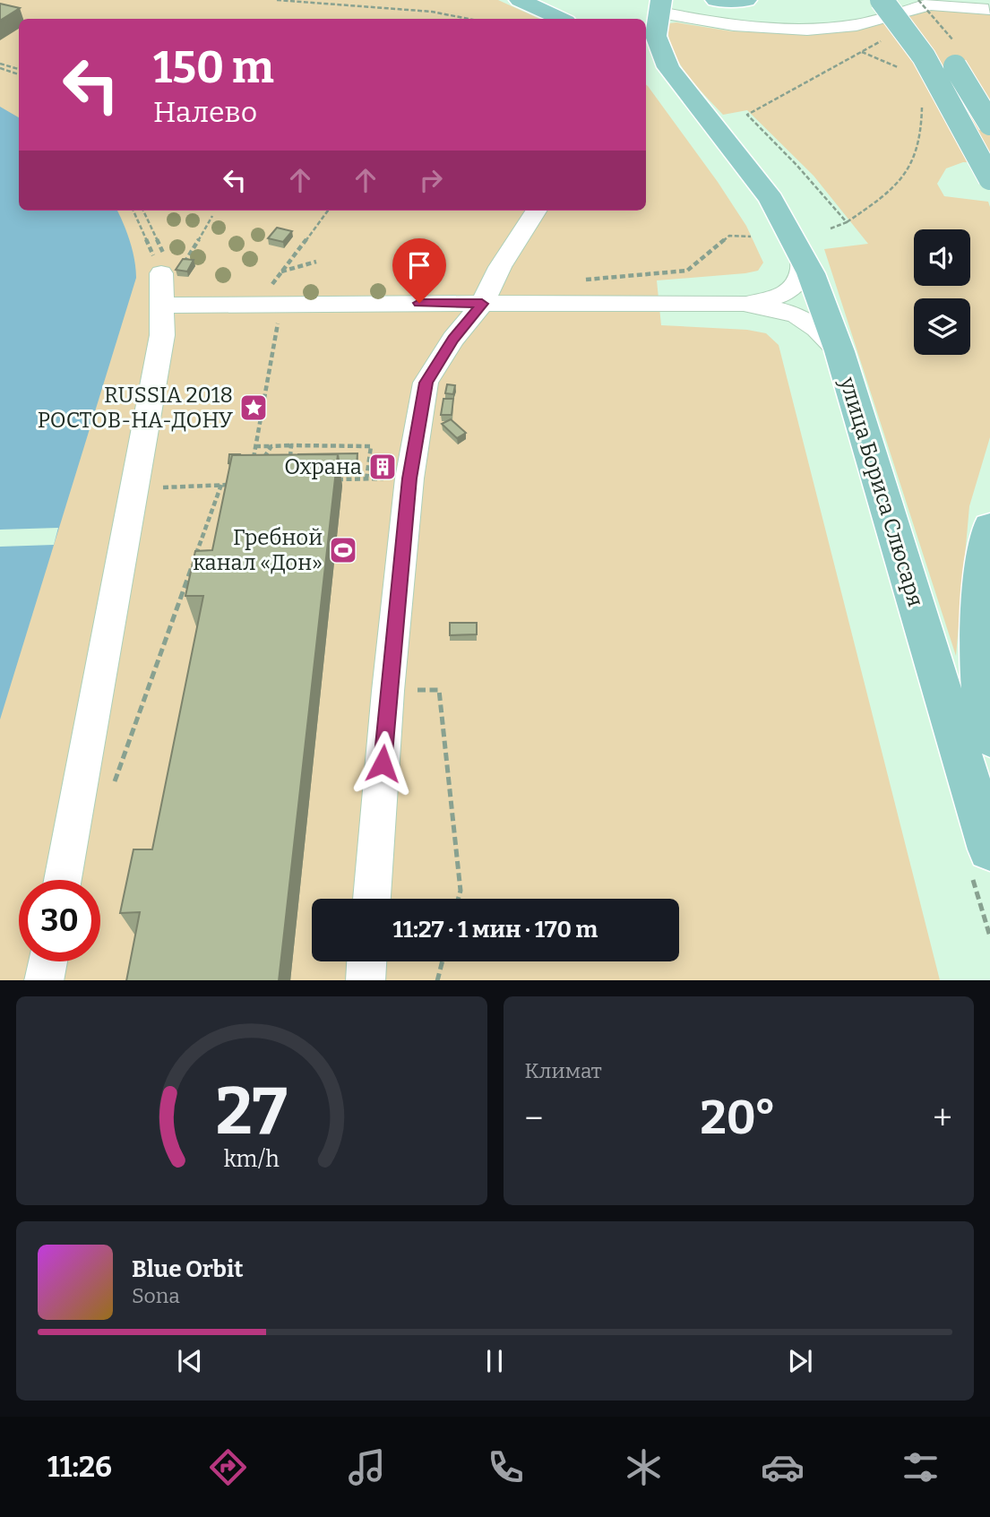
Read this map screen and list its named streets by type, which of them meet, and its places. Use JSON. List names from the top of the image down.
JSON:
{
  "streets": {
    "main road": ["улица Бориса Слюсаря"]
  },
  "places": {
    "place": ["RUSSIA 2018 РОСТОВ-НА-ДОНУ"],
    "building": ["Охрана"],
    "sports": ["Гребной канал «Дон»"]
  },
  "page": {
    "turn": ["150 m", "Налево"],
    "limit": "30",
    "trip": "11:27 · 1 мин · 170 m",
    "tile": "Климат",
    "heat": ["−", "20°", "+"],
    "song": ["Blue Orbit", "Sona"],
    "tabs": "11:26",
    "gauge": ["27", "km/h"]
  }
}
